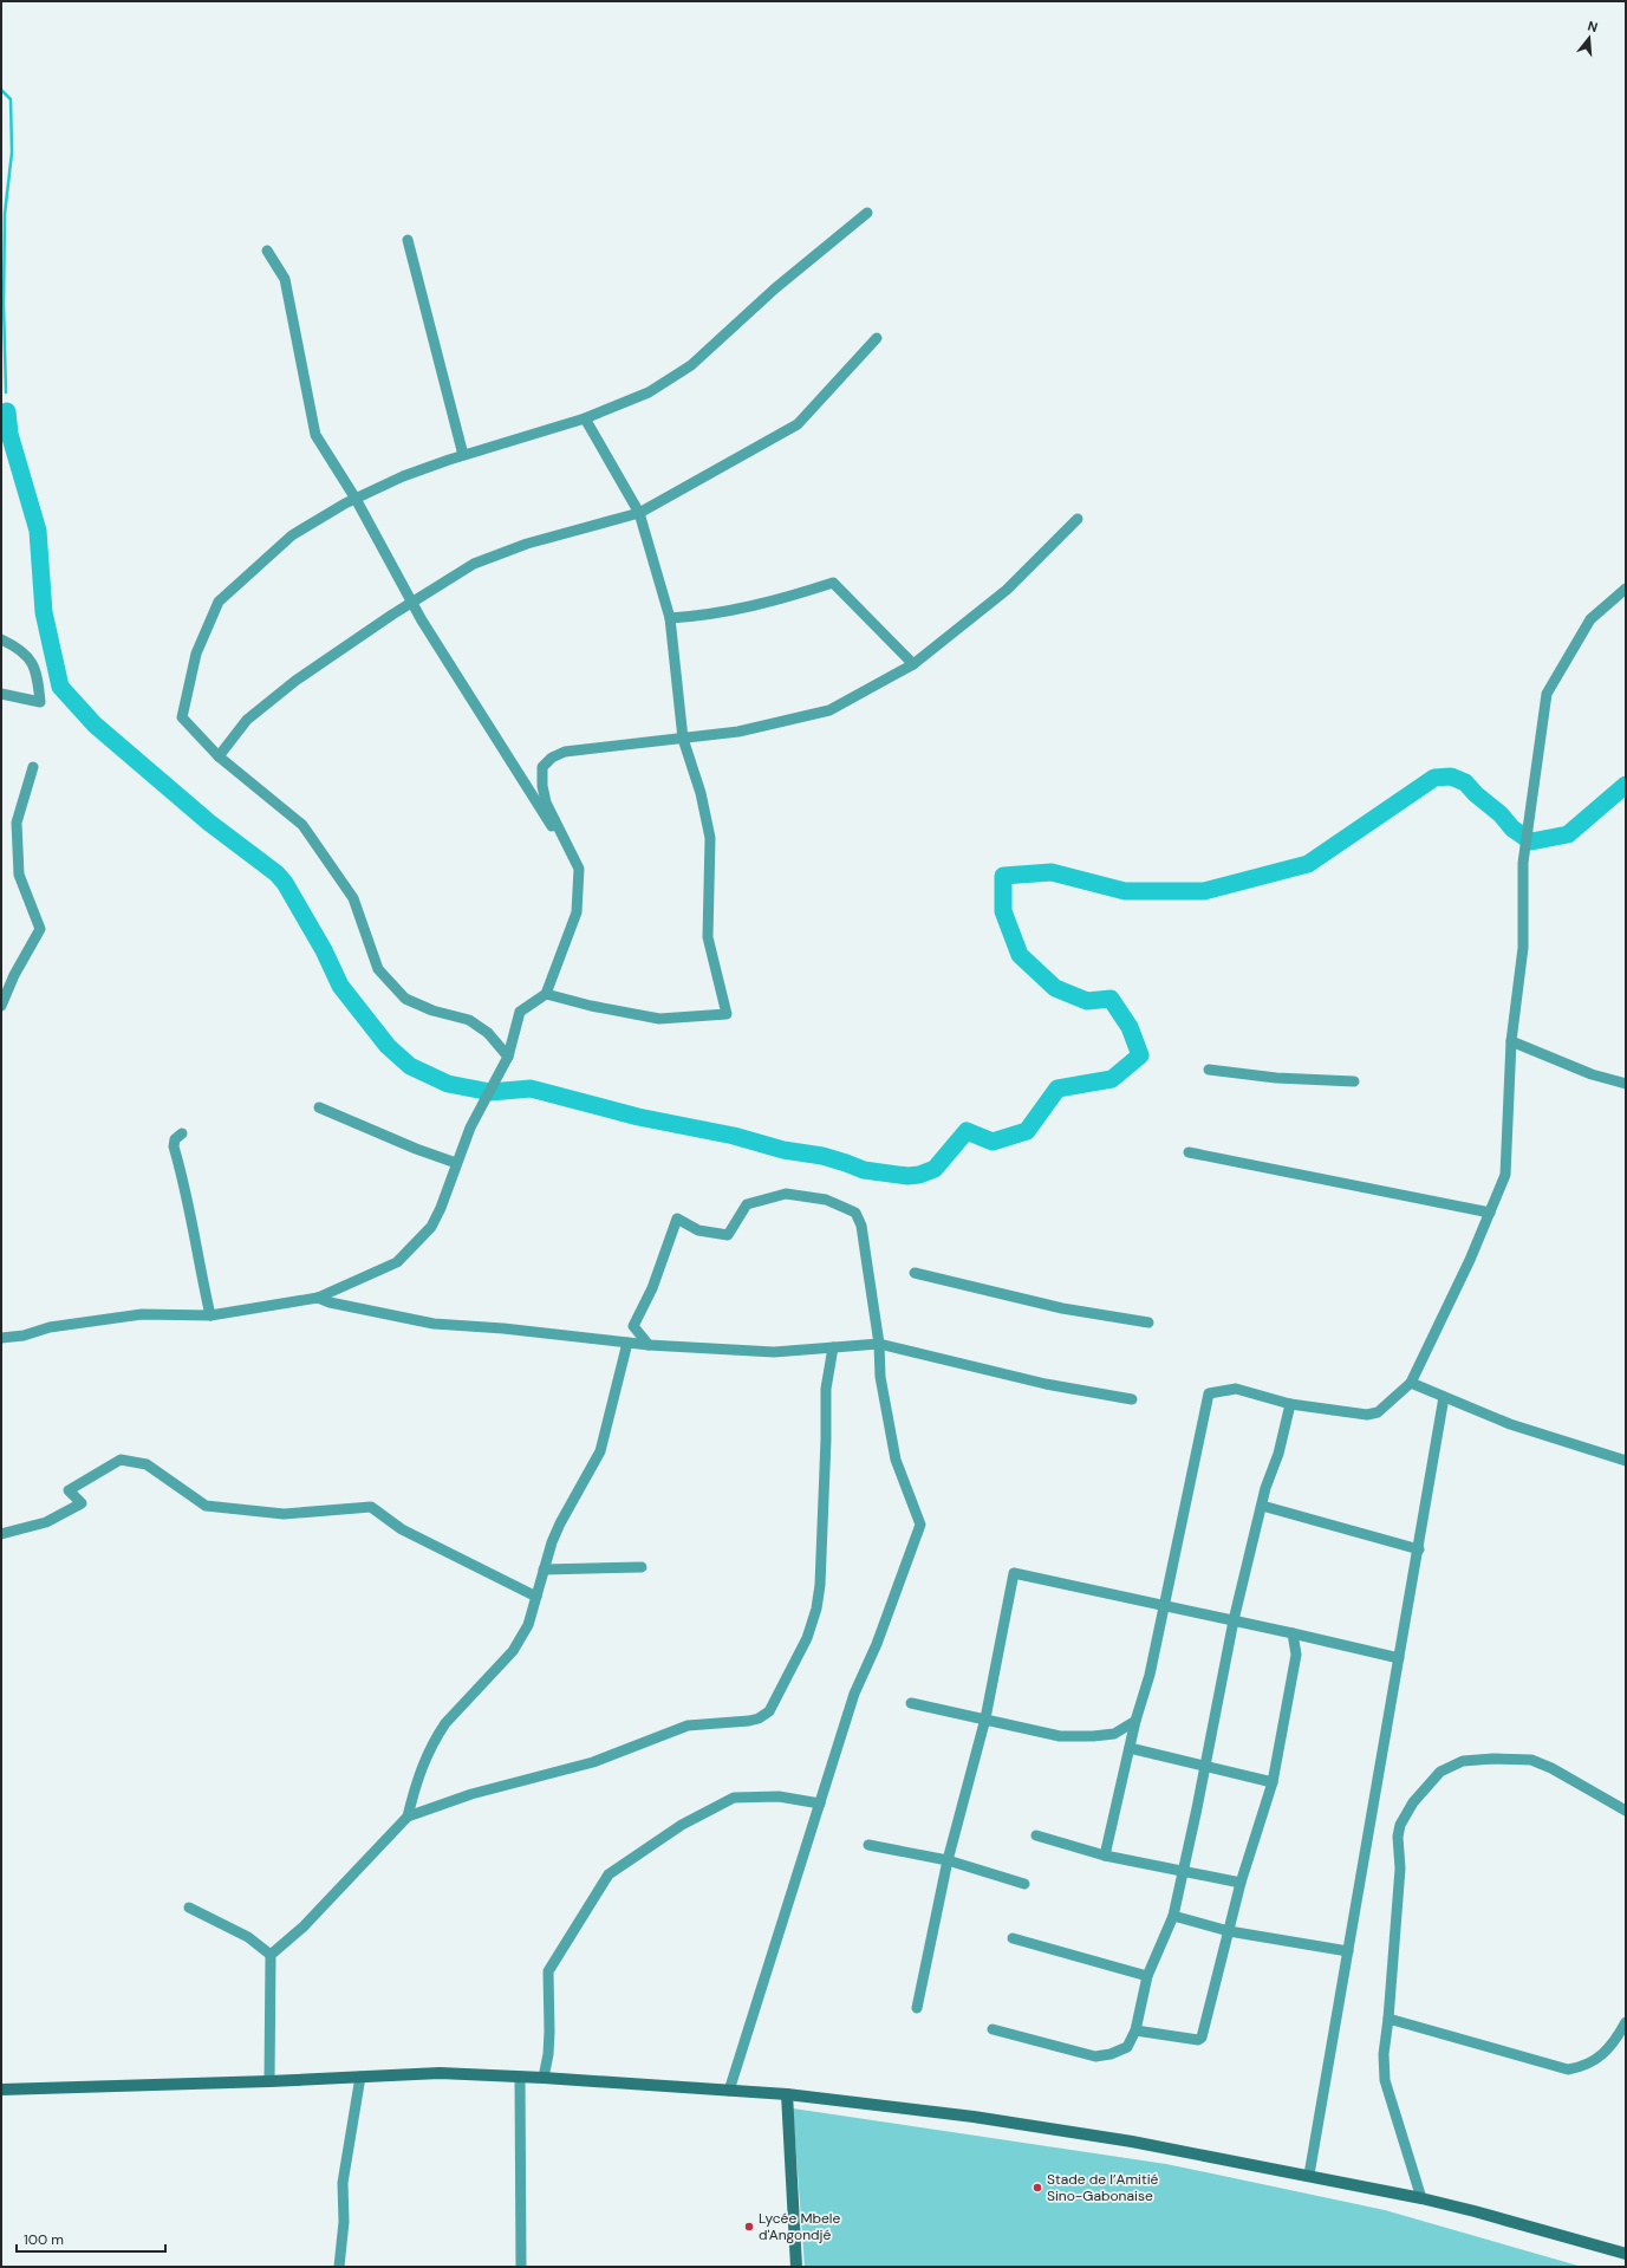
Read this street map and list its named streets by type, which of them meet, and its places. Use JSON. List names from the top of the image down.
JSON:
{
  "places": ["Stade de l’Amitié Sino-Gabonaise", "Lycée Mbele d'Angondjé"],
  "scale_bar": "100 m",
  "north": "top"
}
